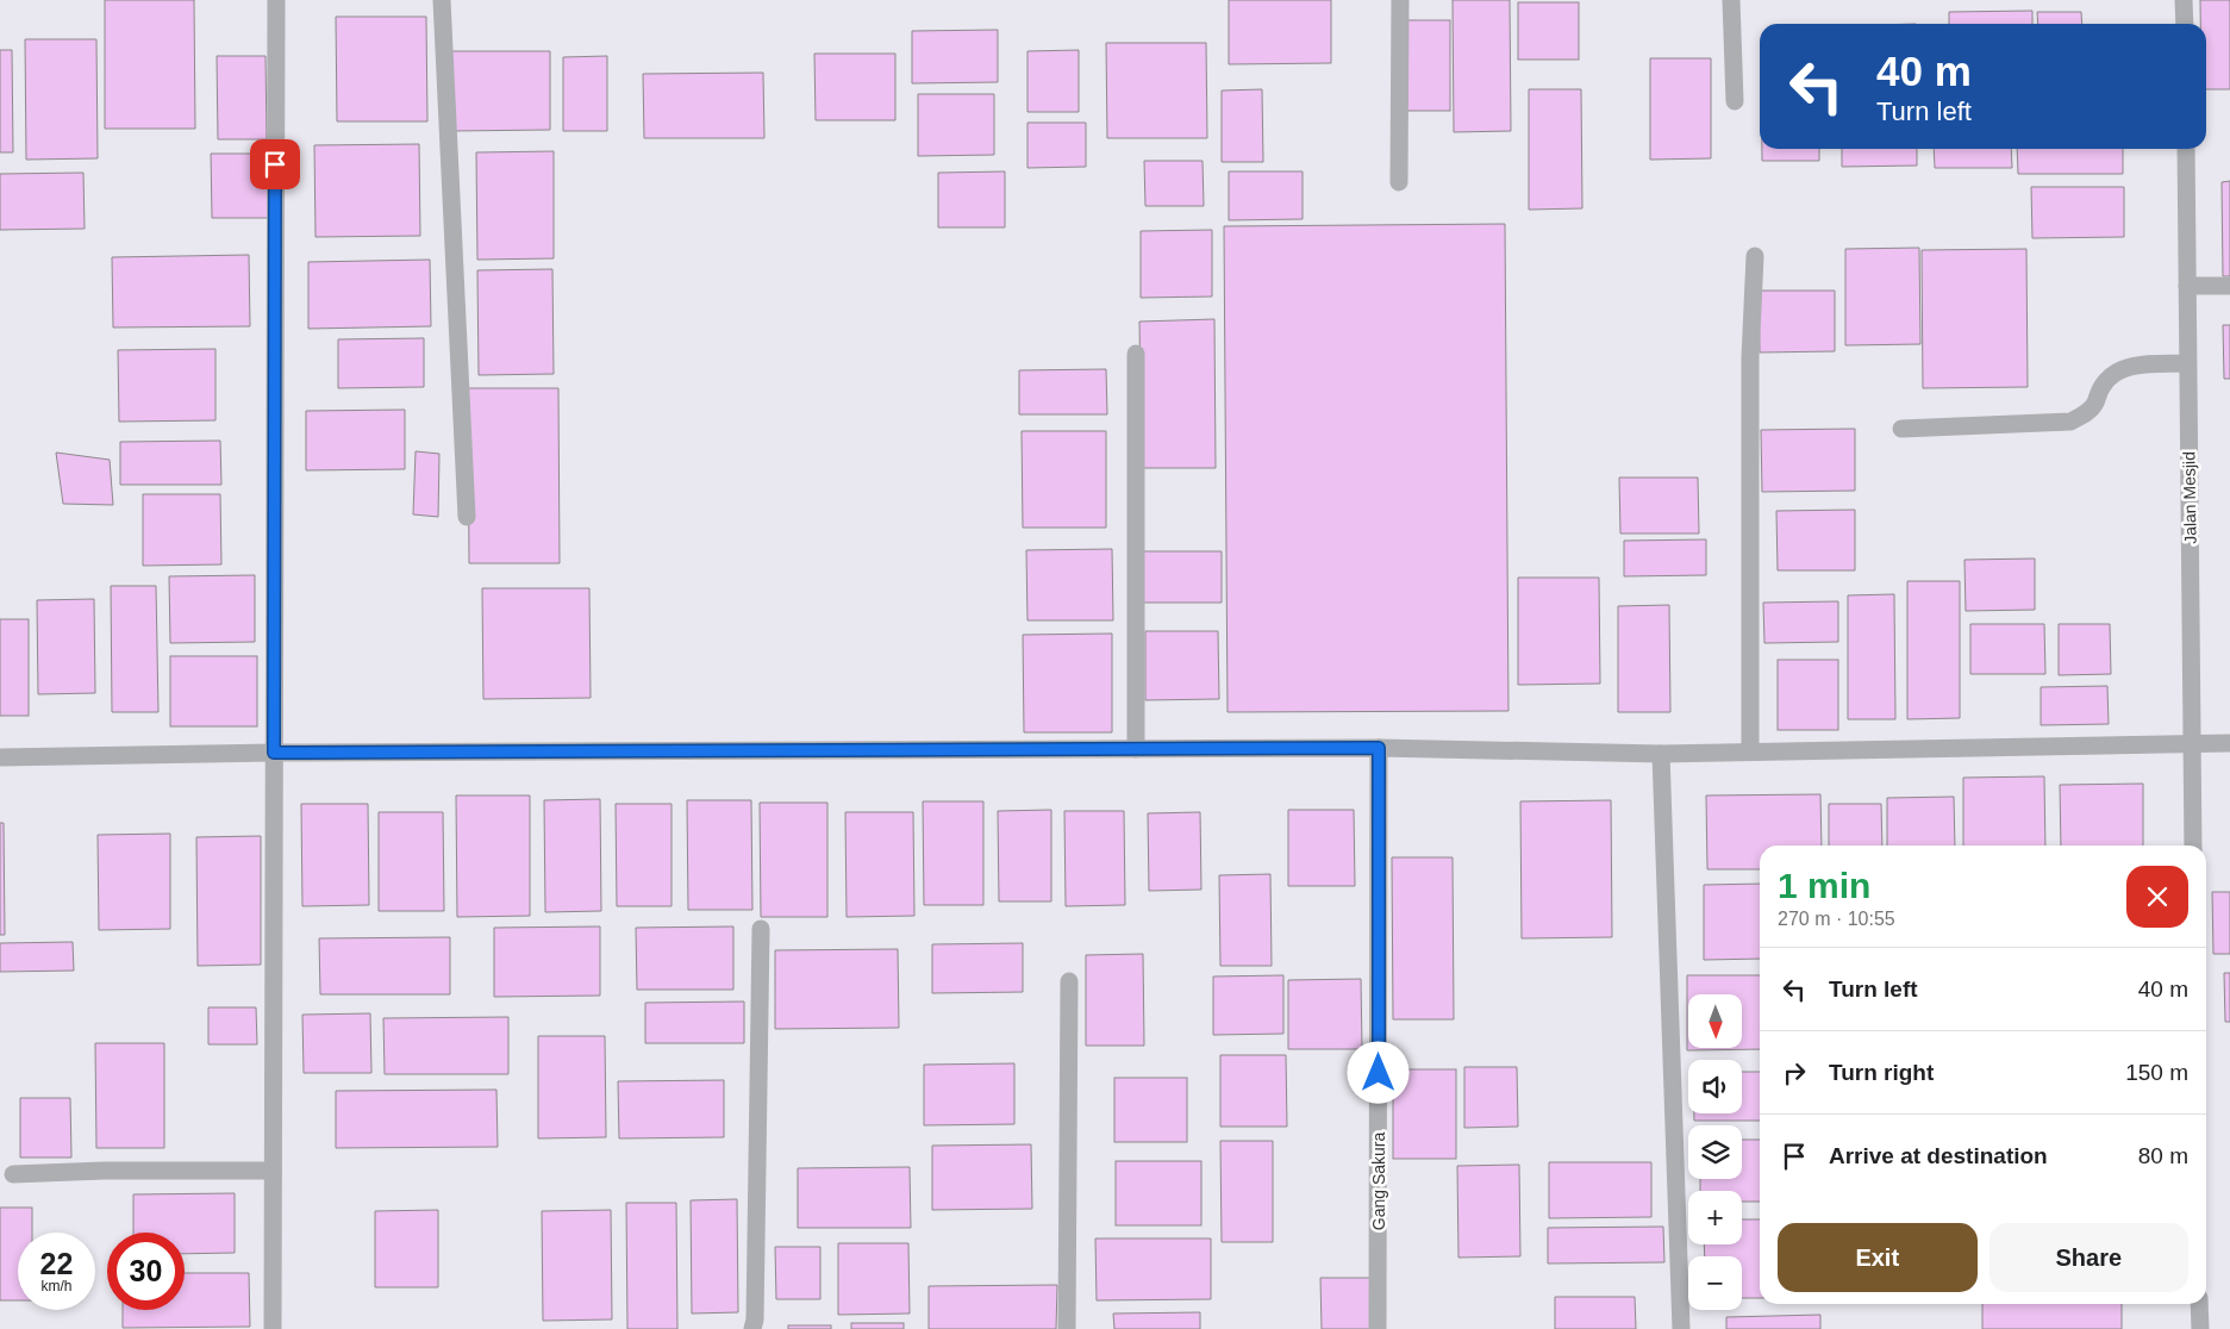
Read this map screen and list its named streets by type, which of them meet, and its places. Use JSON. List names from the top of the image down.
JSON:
{
  "streets": {
    "street": ["Jalan Mesjid", "Gang Sakura"]
  },
  "north": "bottom",
  "page": {
    "turn": ["40 m", "Turn left"],
    "heading": ["1 min", "270 m · 10:55"],
    "list": [
      {
        "name": "Turn left",
        "value": "40 m"
      },
      {
        "name": "Turn right",
        "value": "150 m"
      },
      {
        "name": "Arrive at destination",
        "value": "80 m"
      }
    ],
    "map_buttons": ["+", "−"],
    "buttons": ["Exit", "Share"],
    "speed": "22 km/h",
    "limit": "30"
  }
}
